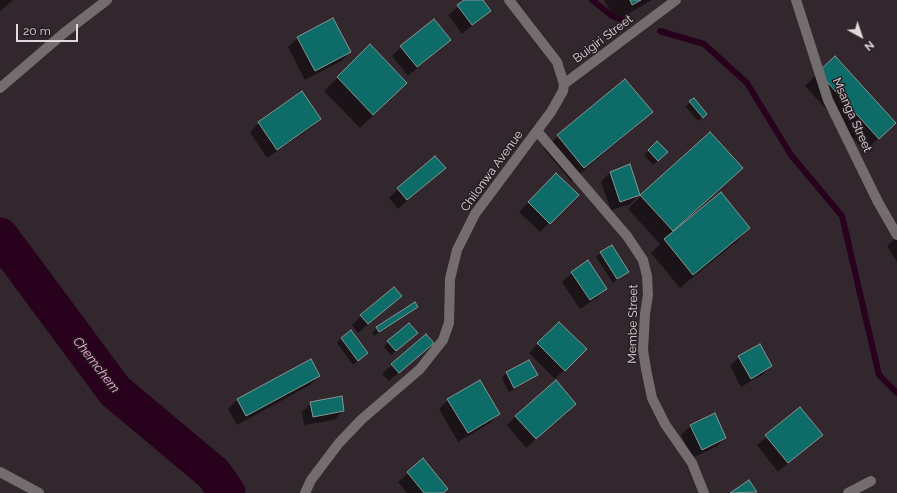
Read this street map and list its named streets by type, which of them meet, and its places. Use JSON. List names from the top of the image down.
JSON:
{
  "streets": {
    "street": [
      "Buigiri Street",
      "Msanga Street",
      "Chilonwa Avenue",
      "Membe Street"
    ]
  },
  "crossings": [
    ["Buigiri Street", "Chilonwa Avenue"],
    ["Chilonwa Avenue", "Membe Street"]
  ],
  "water": ["Chemchem"],
  "scale_bar": "20 m",
  "north": "bottom right"
}
